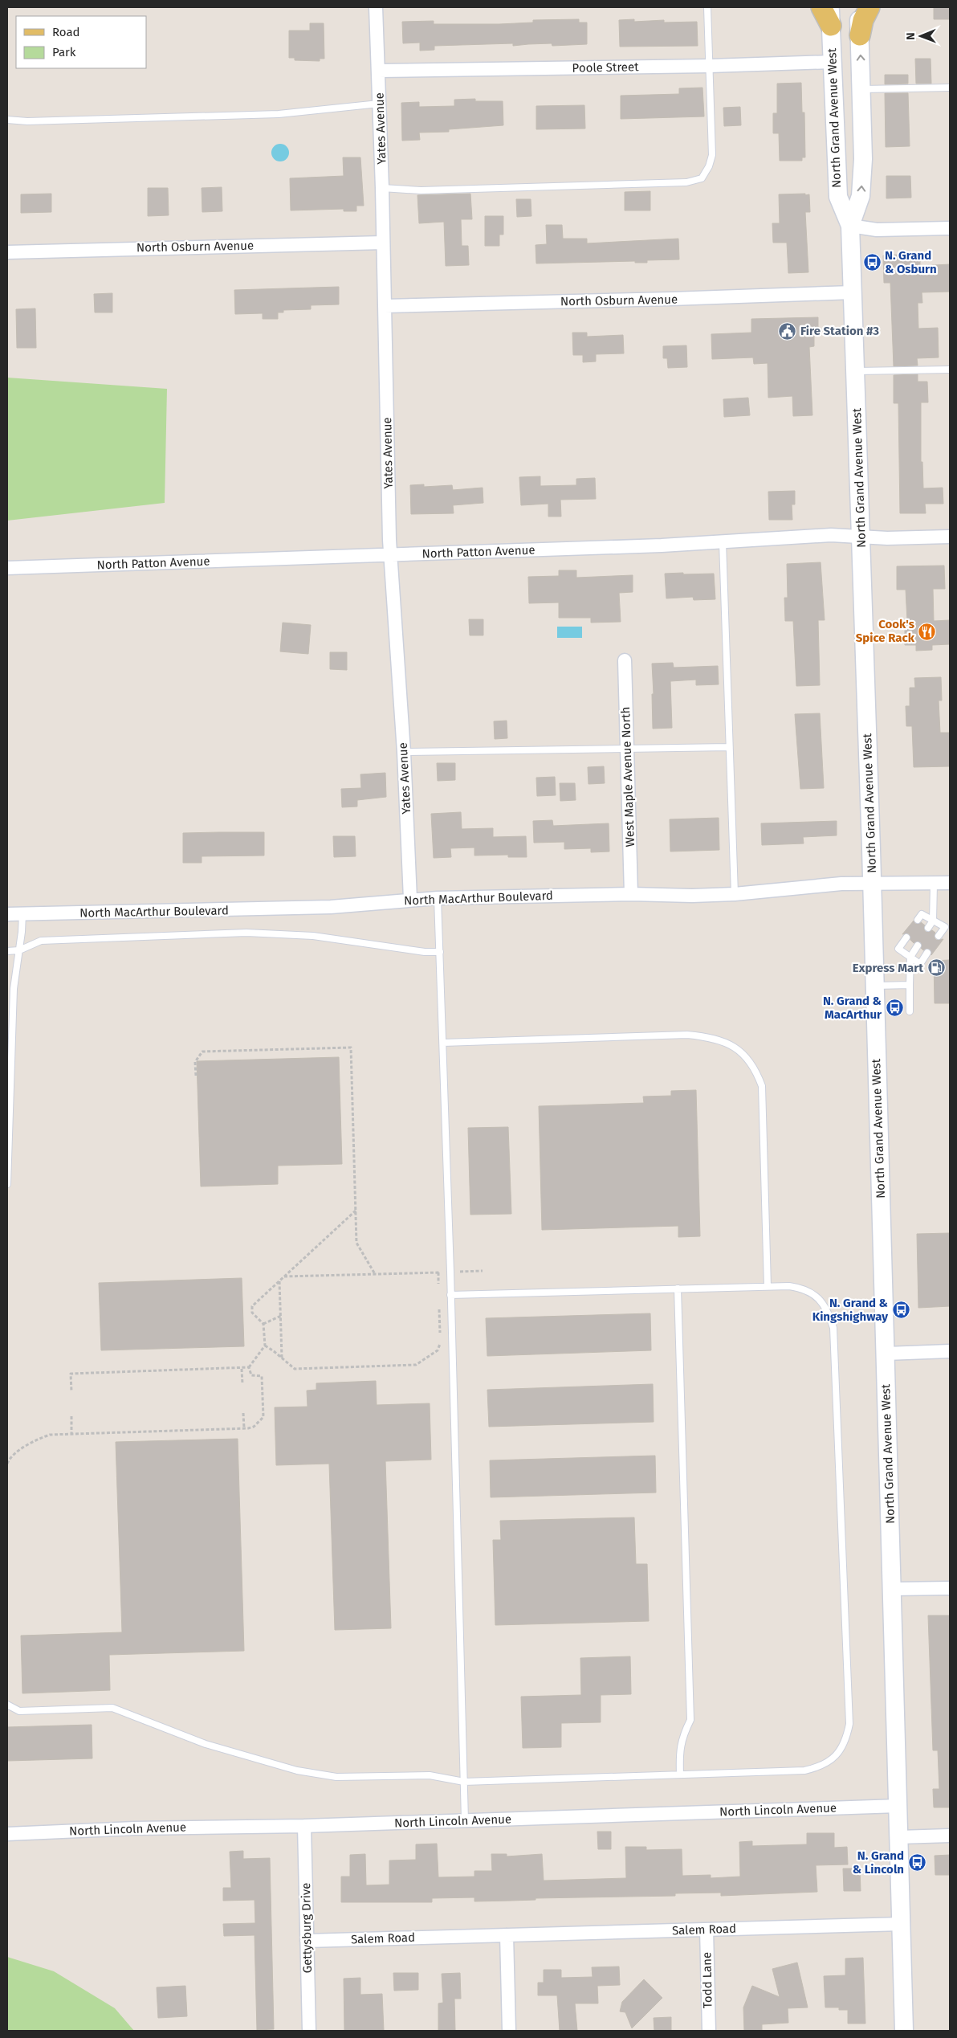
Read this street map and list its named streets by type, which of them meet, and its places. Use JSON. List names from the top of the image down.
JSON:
{
  "streets": {
    "main road": ["North Grand Avenue West"],
    "street": [
      "Poole Street",
      "Yates Avenue",
      "North Osburn Avenue",
      "North Patton Avenue",
      "West Maple Avenue North",
      "North MacArthur Boulevard",
      "North Lincoln Avenue",
      "Gettysburg Drive",
      "Salem Road",
      "Todd Lane"
    ]
  },
  "crossings": [
    ["Poole Street", "North Grand Avenue West"],
    ["Poole Street", "Yates Avenue"],
    ["North Grand Avenue West", "North Osburn Avenue"],
    ["North Grand Avenue West", "North Patton Avenue"],
    ["North Grand Avenue West", "North MacArthur Boulevard"],
    ["North Grand Avenue West", "North Lincoln Avenue"],
    ["North Grand Avenue West", "Salem Road"],
    ["Yates Avenue", "North Osburn Avenue"],
    ["Yates Avenue", "North Patton Avenue"],
    ["Yates Avenue", "North MacArthur Boulevard"],
    ["West Maple Avenue North", "North MacArthur Boulevard"],
    ["North Lincoln Avenue", "Gettysburg Drive"],
    ["Gettysburg Drive", "Salem Road"],
    ["Salem Road", "Todd Lane"]
  ],
  "places": {
    "bus stop": [
      "N. Grand & Osburn",
      "N. Grand & MacArthur",
      "N. Grand & Kingshighway",
      "N. Grand & Lincoln"
    ],
    "public building": ["Fire Station #3"],
    "restaurant": ["Cook's Spice Rack"],
    "fuel station": ["Express Mart"]
  },
  "legend": ["Road", "Park"],
  "north": "left"
}
